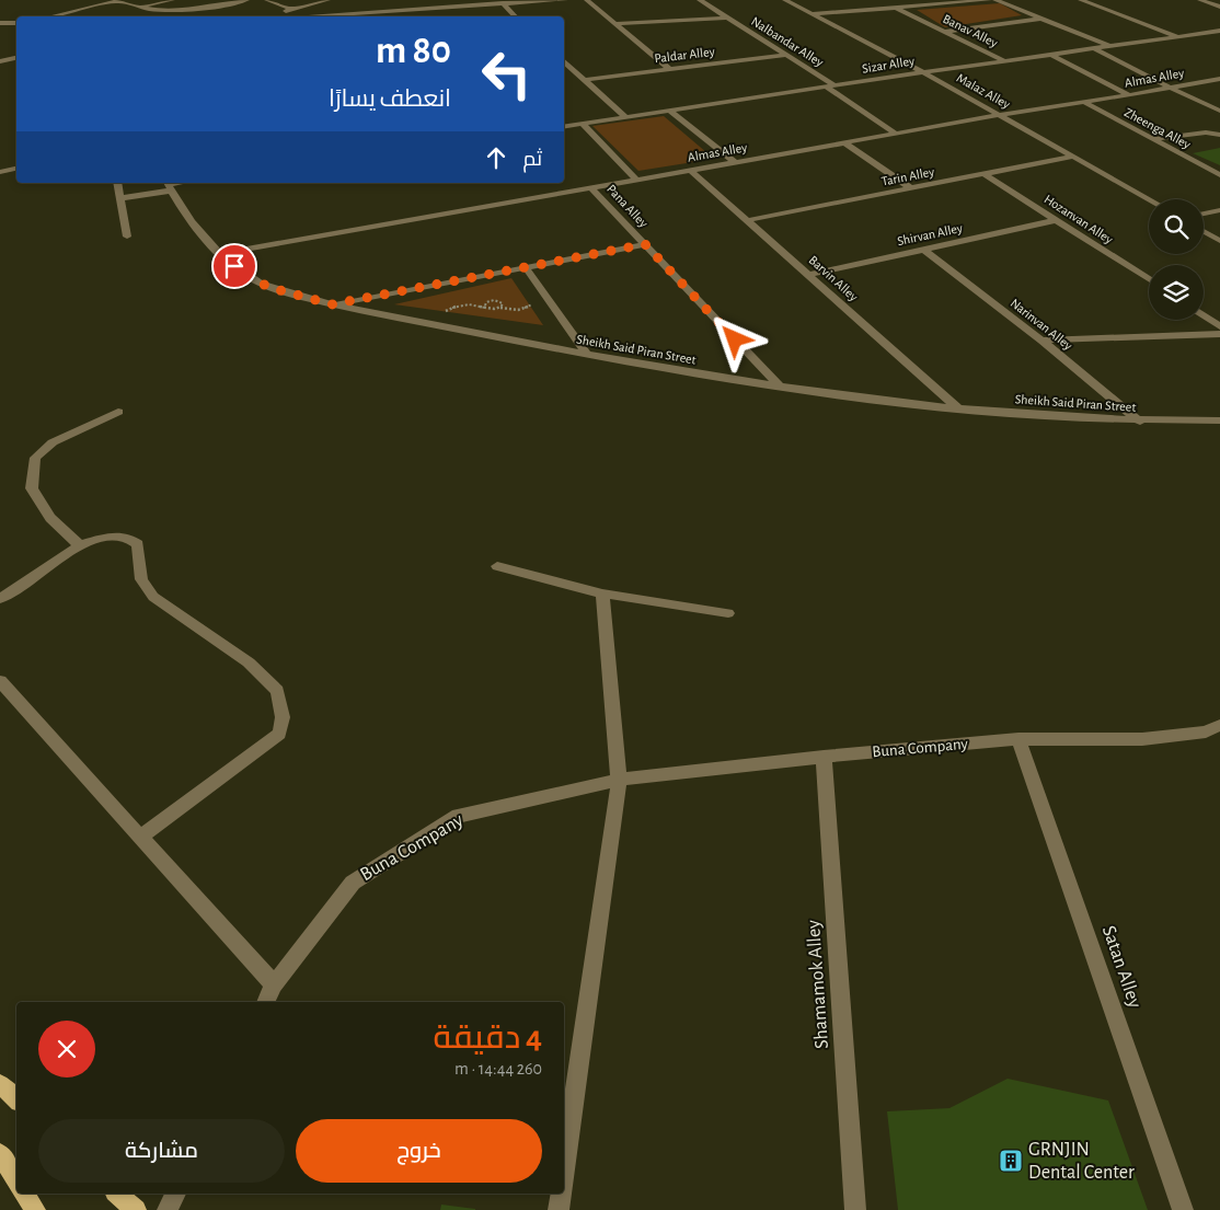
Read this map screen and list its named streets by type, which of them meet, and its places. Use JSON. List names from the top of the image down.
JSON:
{
  "streets": {
    "street": [
      "Banav Alley",
      "Nalbandar Alley",
      "Paldar Alley",
      "Sizar Alley",
      "Almas Alley",
      "Malaz Alley",
      "Zheenga Alley",
      "Tarin Alley",
      "Pana Alley",
      "Hozanvan Alley",
      "Shirvan Alley",
      "Barvin Alley",
      "Narinvan Alley",
      "Sheikh Said Piran Street",
      "Buna Company",
      "Satan Alley",
      "Shamamok Alley"
    ]
  },
  "crossings": [
    ["Banav Alley", "Sizar Alley"],
    ["Nalbandar Alley", "Paldar Alley"],
    ["Nalbandar Alley", "Sizar Alley"],
    ["Sizar Alley", "Malaz Alley"],
    ["Almas Alley", "Malaz Alley"],
    ["Almas Alley", "Zheenga Alley"],
    ["Almas Alley", "Pana Alley"],
    ["Almas Alley", "Barvin Alley"],
    ["Almas Alley", "Sheikh Said Piran Street"],
    ["Malaz Alley", "Tarin Alley"],
    ["Tarin Alley", "Hozanvan Alley"],
    ["Tarin Alley", "Barvin Alley"],
    ["Pana Alley", "Sheikh Said Piran Street"],
    ["Hozanvan Alley", "Shirvan Alley"],
    ["Shirvan Alley", "Barvin Alley"],
    ["Shirvan Alley", "Narinvan Alley"],
    ["Barvin Alley", "Sheikh Said Piran Street"],
    ["Narinvan Alley", "Sheikh Said Piran Street"],
    ["Buna Company", "Satan Alley"],
    ["Buna Company", "Shamamok Alley"]
  ],
  "places": {
    "building": ["GRNJIN Dental Center"]
  },
  "page": {
    "turn": ["80 m", "انعطف يسارًا"],
    "then": "ثم",
    "heading": ["4 دقيقة", "260 m · 14:44"],
    "buttons": ["خروج", "مشاركة"]
  }
}
